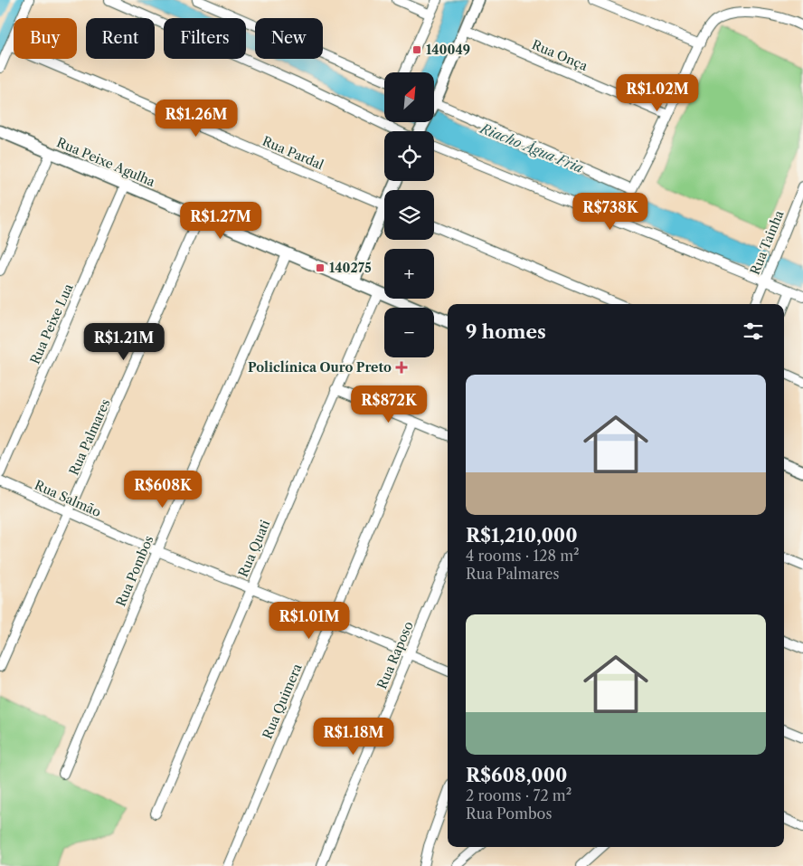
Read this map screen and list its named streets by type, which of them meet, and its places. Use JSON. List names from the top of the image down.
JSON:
{
  "streets": {
    "street": [
      "Rua Onça",
      "Rua Pardal",
      "Rua Peixe Agulha",
      "Rua Tainha",
      "Rua Peixe Lua",
      "Rua Palmares",
      "Rua Salmão",
      "Rua Quati",
      "Rua Pombos",
      "Rua Raposo",
      "Rua Quimera"
    ]
  },
  "crossings": [
    ["Rua Peixe Agulha", "Rua Peixe Lua"],
    ["Rua Peixe Agulha", "Rua Palmares"],
    ["Rua Peixe Agulha", "Rua Quati"],
    ["Rua Peixe Agulha", "Rua Pombos"],
    ["Rua Palmares", "Rua Salmão"],
    ["Rua Salmão", "Rua Quati"],
    ["Rua Salmão", "Rua Pombos"],
    ["Rua Salmão", "Rua Raposo"],
    ["Rua Salmão", "Rua Quimera"]
  ],
  "water": ["Riacho Água Fria"],
  "places": {
    "transit": ["140049", "140275"],
    "health": ["Policlínica Ouro Preto"]
  },
  "north": "top right",
  "page": {
    "chip": [
      "Buy",
      "Rent",
      "Filters",
      "New"
    ],
    "map_buttons": ["+", "−"],
    "price": [
      "R$1.02M",
      "R$1.26M",
      "R$738K",
      "R$1.27M",
      "R$1.21M",
      "R$872K",
      "R$608K",
      "R$1.01M",
      "R$1.18M"
    ],
    "heading": "9 homes",
    "list": [
      {
        "name": "R$1,210,000",
        "note": "4 rooms · 128 m² · Rua Palmares"
      },
      {
        "name": "R$608,000",
        "note": "2 rooms · 72 m² · Rua Pombos"
      }
    ]
  }
}
